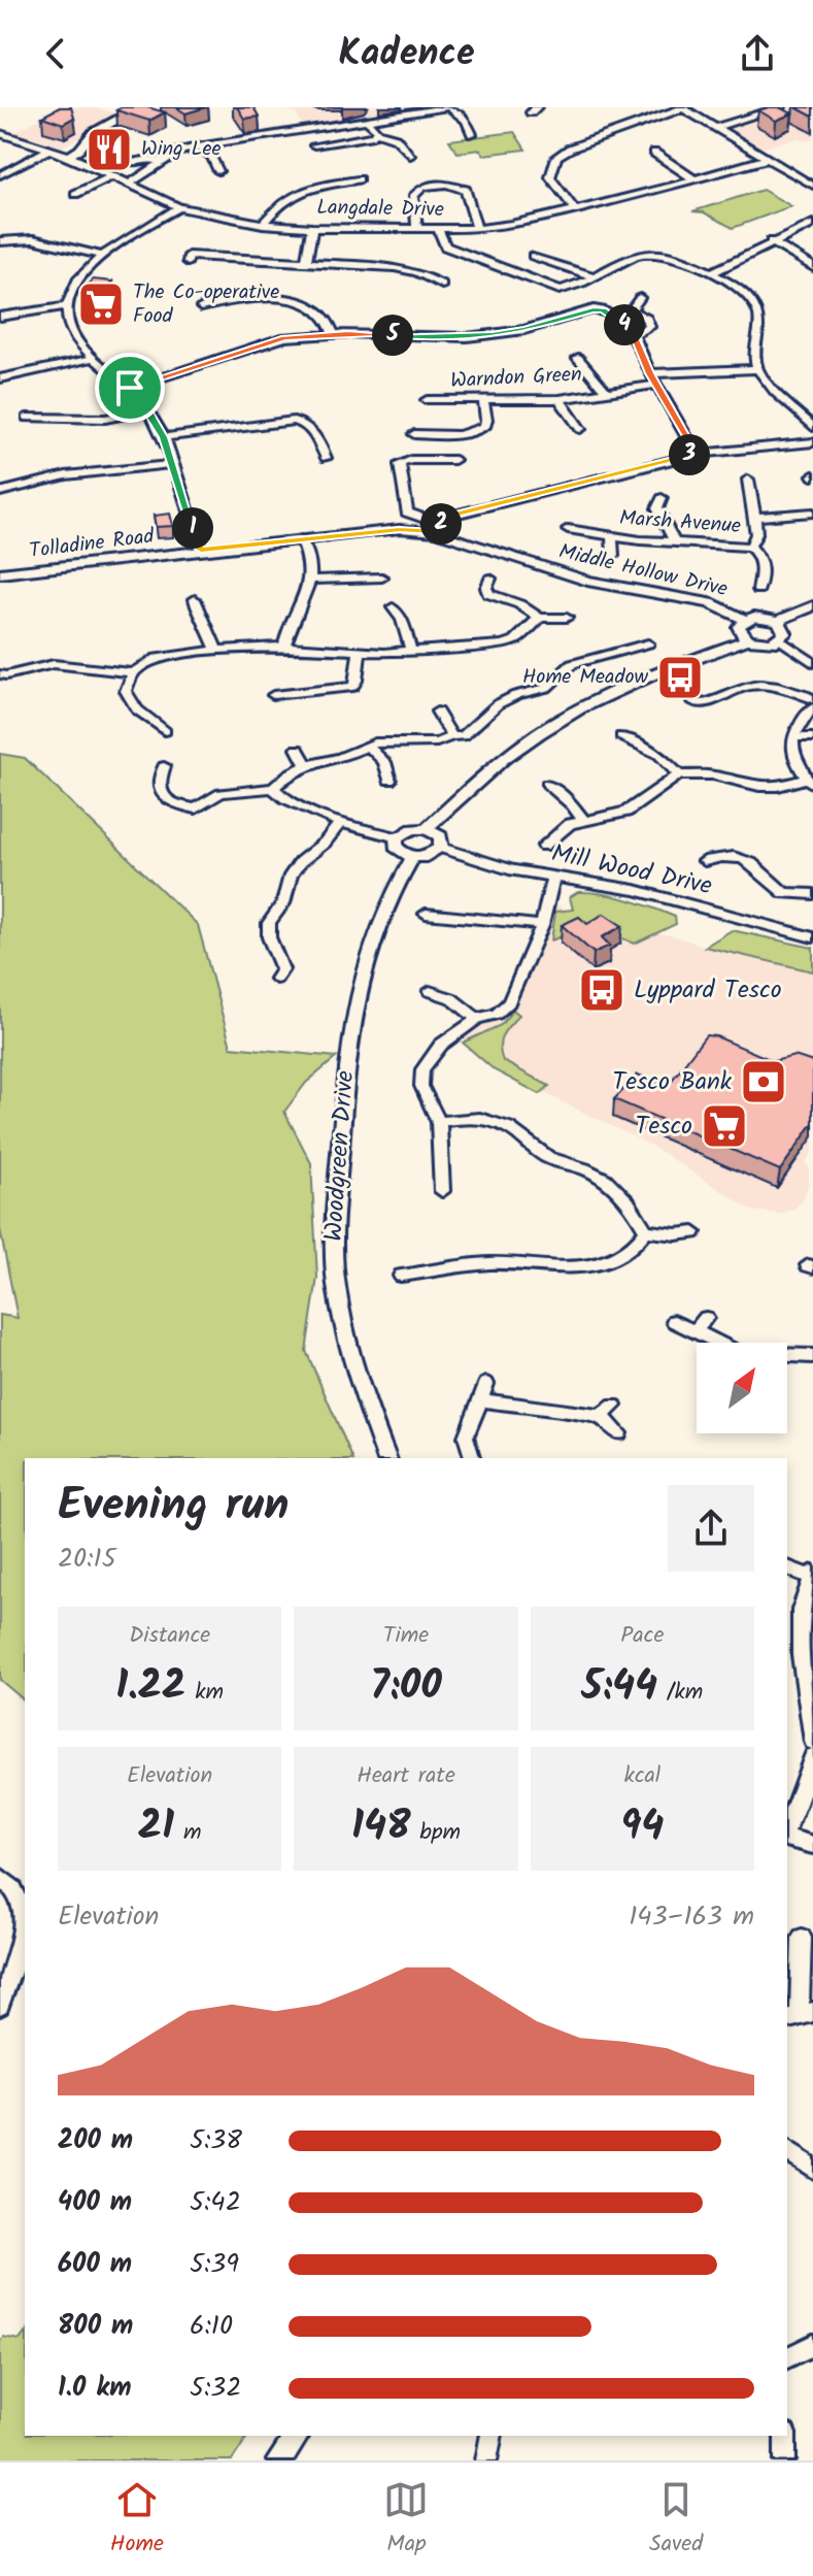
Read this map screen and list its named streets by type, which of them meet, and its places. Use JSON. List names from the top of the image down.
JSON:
{
  "streets": {
    "main road": ["Tolladine Road", "Middle Hollow Drive", "Woodgreen Drive"],
    "street": [
      "Langdale Drive",
      "Warndon Green",
      "Marsh Avenue",
      "Mill Wood Drive"
    ]
  },
  "crossings": [
    ["Tolladine Road", "Middle Hollow Drive"],
    ["Mill Wood Drive", "Woodgreen Drive"]
  ],
  "places": {
    "restaurant": ["Wing Lee"],
    "supermarket": ["The Co-operative Food", "Tesco"],
    "bus stop": ["Home Meadow", "Lyppard Tesco"],
    "bank": ["Tesco Bank"]
  },
  "north": "top right",
  "page": {
    "header": "Kadence",
    "pins": [
      "4",
      "5",
      "3",
      "2",
      "1"
    ],
    "heading": ["Evening run", "20:15"],
    "stats": [
      ["Distance", "1.22 km"],
      ["Time", "7:00"],
      ["Pace", "5:44 /km"],
      ["Elevation", "21 m"],
      ["Heart rate", "148 bpm"],
      ["kcal", "94"]
    ],
    "chart": ["Elevation", "143–163 m"],
    "list": [
      {
        "name": "200 m",
        "note": "5:38"
      },
      {
        "name": "400 m",
        "note": "5:42"
      },
      {
        "name": "600 m",
        "note": "5:39"
      },
      {
        "name": "800 m",
        "note": "6:10"
      },
      {
        "name": "1.0 km",
        "note": "5:32"
      }
    ],
    "tabs": ["Home", "Map", "Saved"]
  }
}
